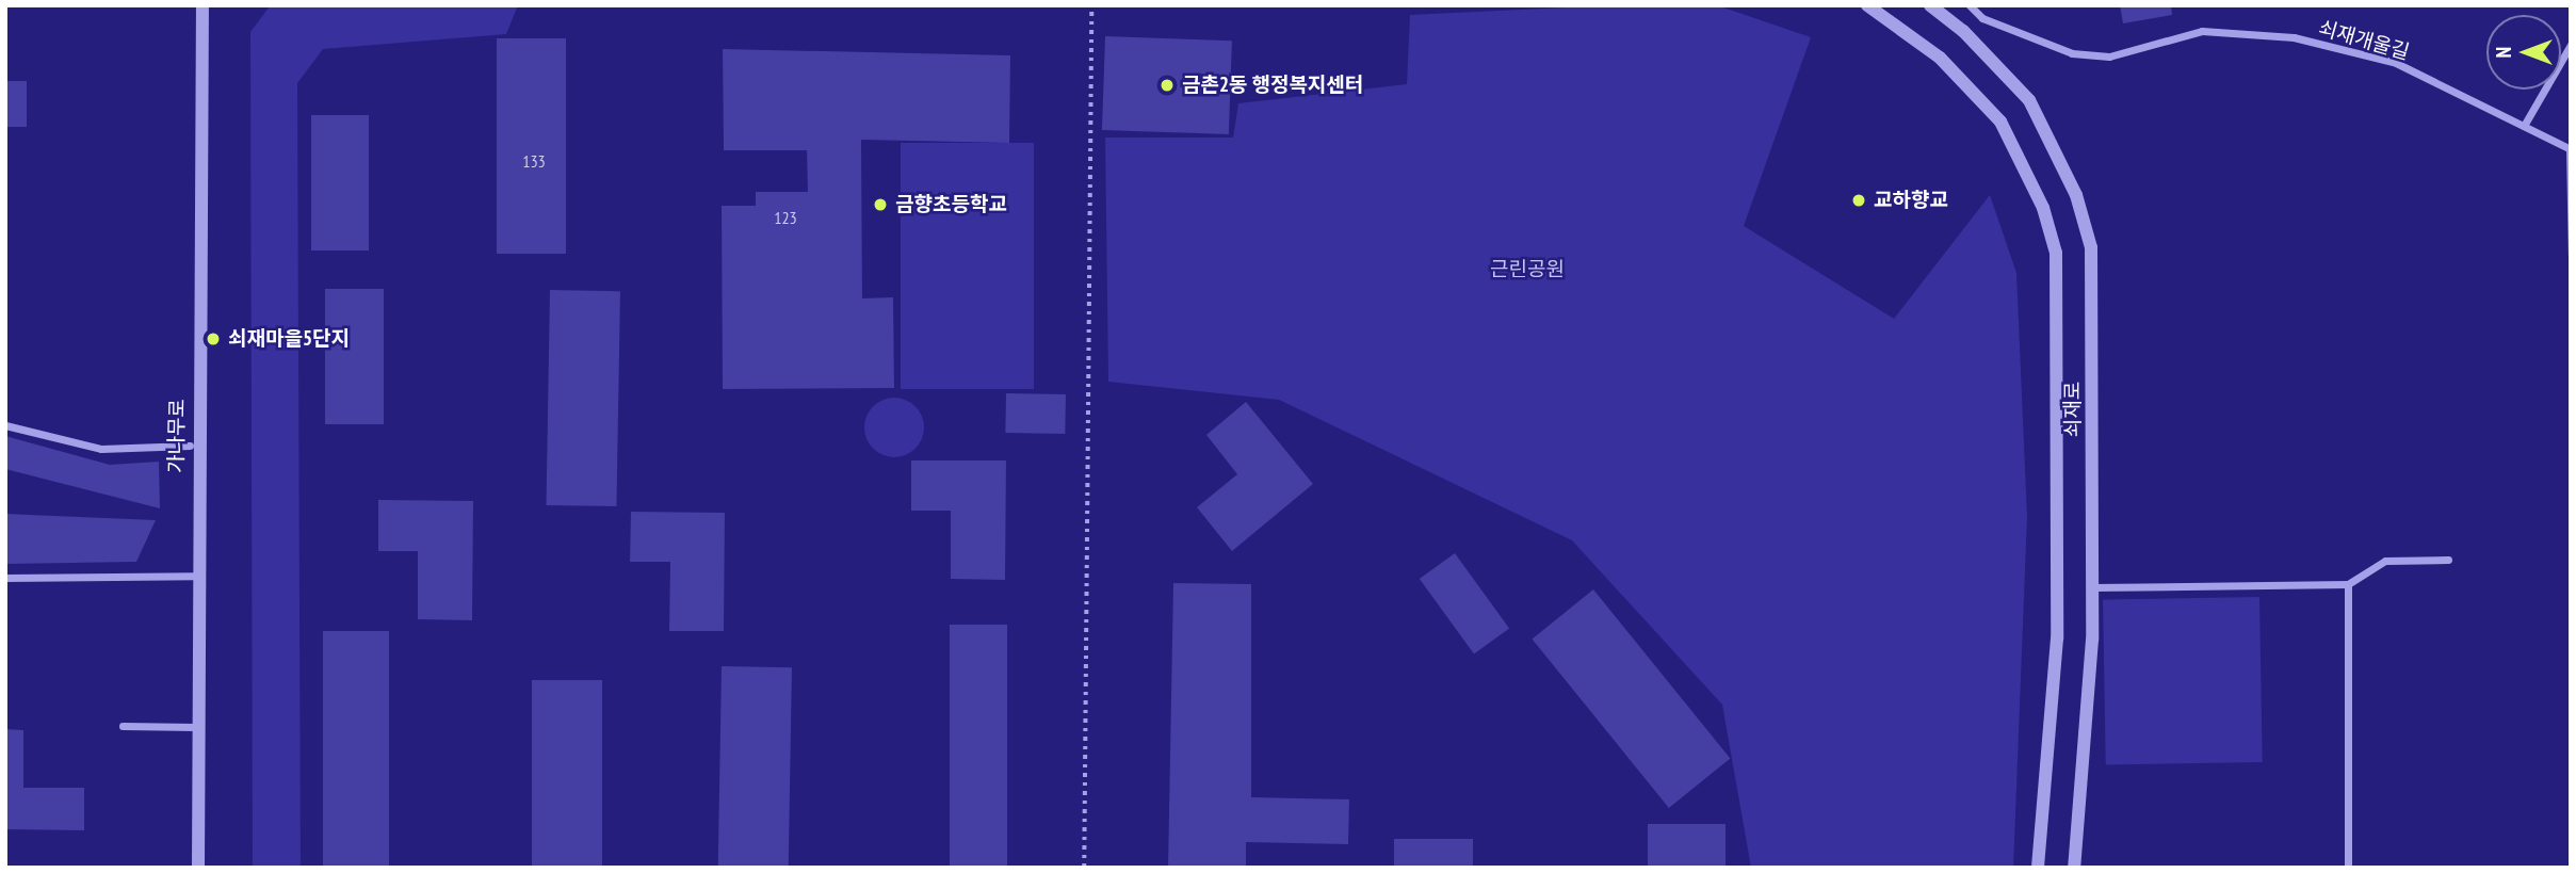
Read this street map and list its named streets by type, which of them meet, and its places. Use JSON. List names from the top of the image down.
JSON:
{
  "streets": {
    "street": ["쇠재개울길", "쇠재로", "가나무로"]
  },
  "parks": ["근린공원"],
  "places": [
    "금촌2동 행정복지센터",
    "교하향교",
    "금향초등학교",
    "쇠재마을5단지"
  ],
  "house_numbers": ["133", "123"],
  "north": "left"
}
